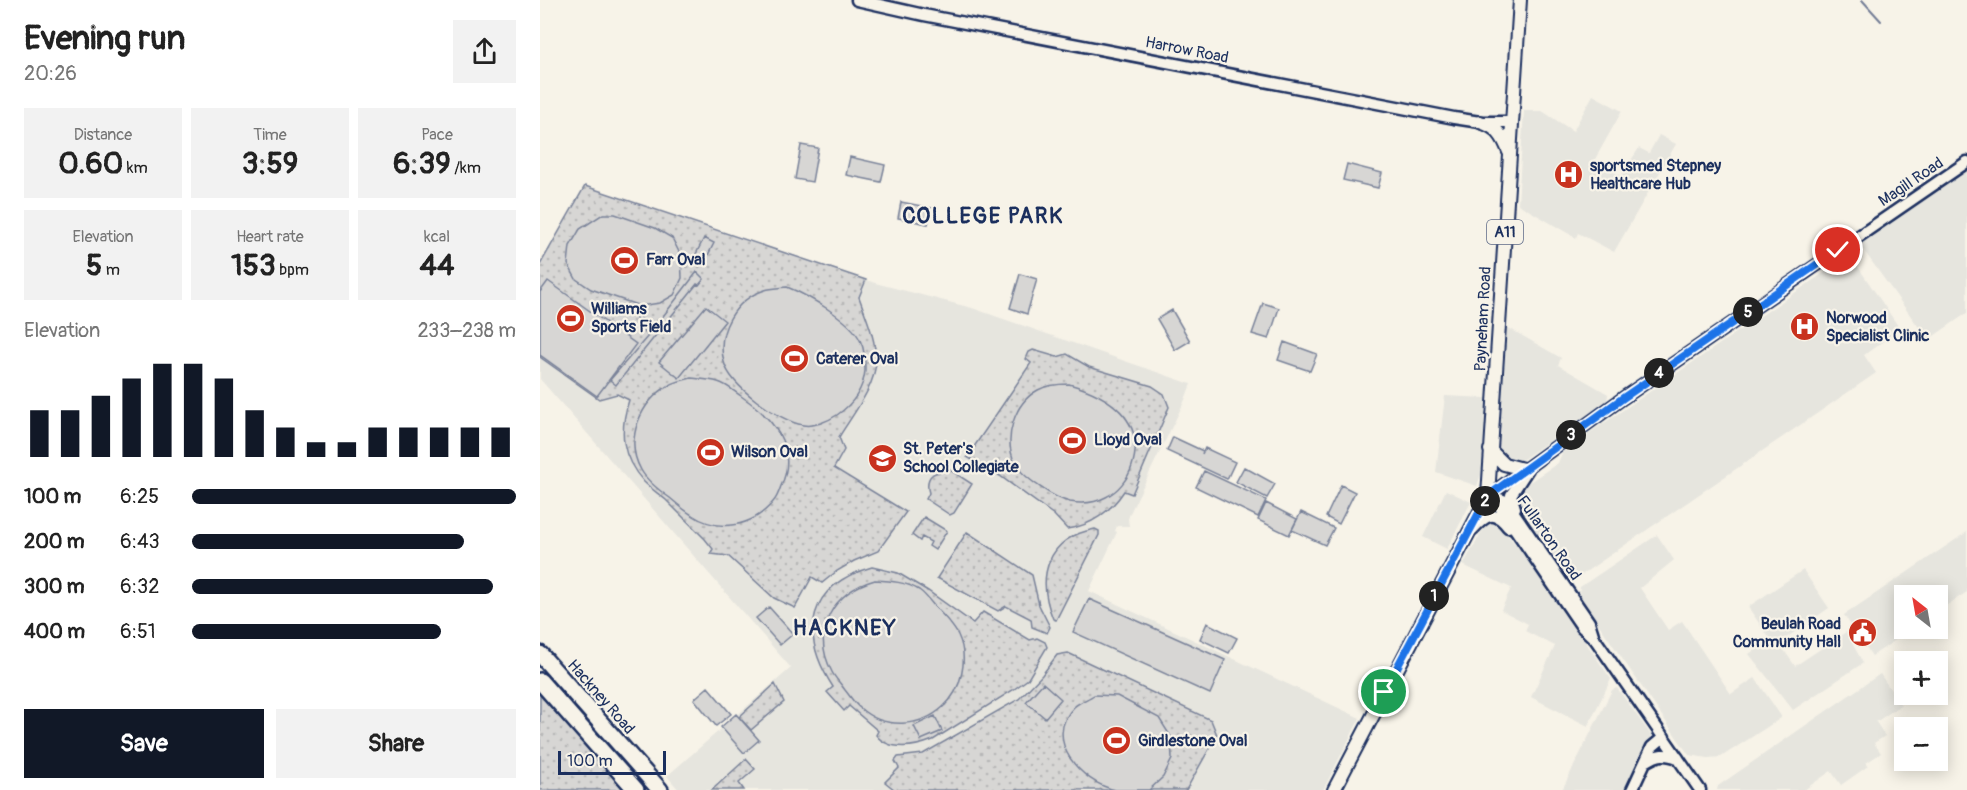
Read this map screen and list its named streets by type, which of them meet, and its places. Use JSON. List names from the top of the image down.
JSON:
{
  "streets": {
    "highway": ["Hackney Road"],
    "main road": [
      "Harrow Road",
      "Magill Road",
      "A11",
      "Payneham Road",
      "Fullarton Road"
    ]
  },
  "crossings": [
    ["Harrow Road", "Payneham Road"],
    ["Magill Road", "A11"],
    ["Magill Road", "Payneham Road"],
    ["Magill Road", "Fullarton Road"],
    ["A11", "Payneham Road"],
    ["A11", "Fullarton Road"],
    ["Payneham Road", "Fullarton Road"]
  ],
  "districts": ["COLLEGE PARK", "HACKNEY"],
  "places": {
    "hospital": ["sportsmed Stepney Healthcare Hub", "Norwood Specialist Clinic"],
    "sports": [
      "Farr Oval",
      "Williams Sports Field",
      "Caterer Oval",
      "Lloyd Oval",
      "Wilson Oval",
      "Girdlestone Oval"
    ],
    "school or university": ["St. Peter's School Collegiate"],
    "public building": ["Beulah Road Community Hall"]
  },
  "scale_bar": "100 m",
  "north": "top left",
  "page": {
    "heading": ["Evening run", "20:26"],
    "stats": [
      ["Distance", "0.60 km"],
      ["Time", "3:59"],
      ["Pace", "6:39 /km"],
      ["Elevation", "5 m"],
      ["Heart rate", "153 bpm"],
      ["kcal", "44"]
    ],
    "pins": [
      "5",
      "4",
      "3",
      "2",
      "1"
    ],
    "chart": ["Elevation", "233–238 m"],
    "list": [
      {
        "name": "100 m",
        "note": "6:25"
      },
      {
        "name": "200 m",
        "note": "6:43"
      },
      {
        "name": "300 m",
        "note": "6:32"
      },
      {
        "name": "400 m",
        "note": "6:51"
      }
    ],
    "map_buttons": ["+", "−"],
    "buttons": ["Save", "Share"],
    "scale": "100 m"
  }
}
